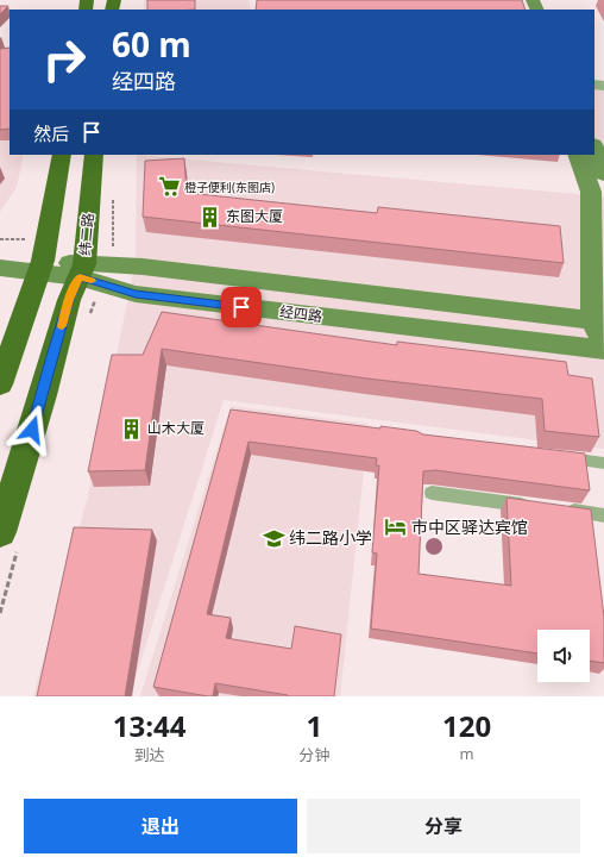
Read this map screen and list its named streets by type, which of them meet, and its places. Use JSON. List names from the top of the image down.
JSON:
{
  "streets": {
    "highway": ["纬二路"],
    "main road": ["经四路"]
  },
  "crossings": [
    ["纬二路", "经四路"]
  ],
  "places": {
    "supermarket": ["橙子便利(东图店)"],
    "building": ["东图大厦", "山木大厦"],
    "hotel": ["市中区驿达宾馆"],
    "school or university": ["纬二路小学"]
  },
  "page": {
    "turn": ["60 m", "经四路"],
    "then": "然后",
    "eta": [
      "13:44",
      "到达",
      "1",
      "分钟",
      "120",
      "m"
    ],
    "buttons": ["退出", "分享"]
  }
}
